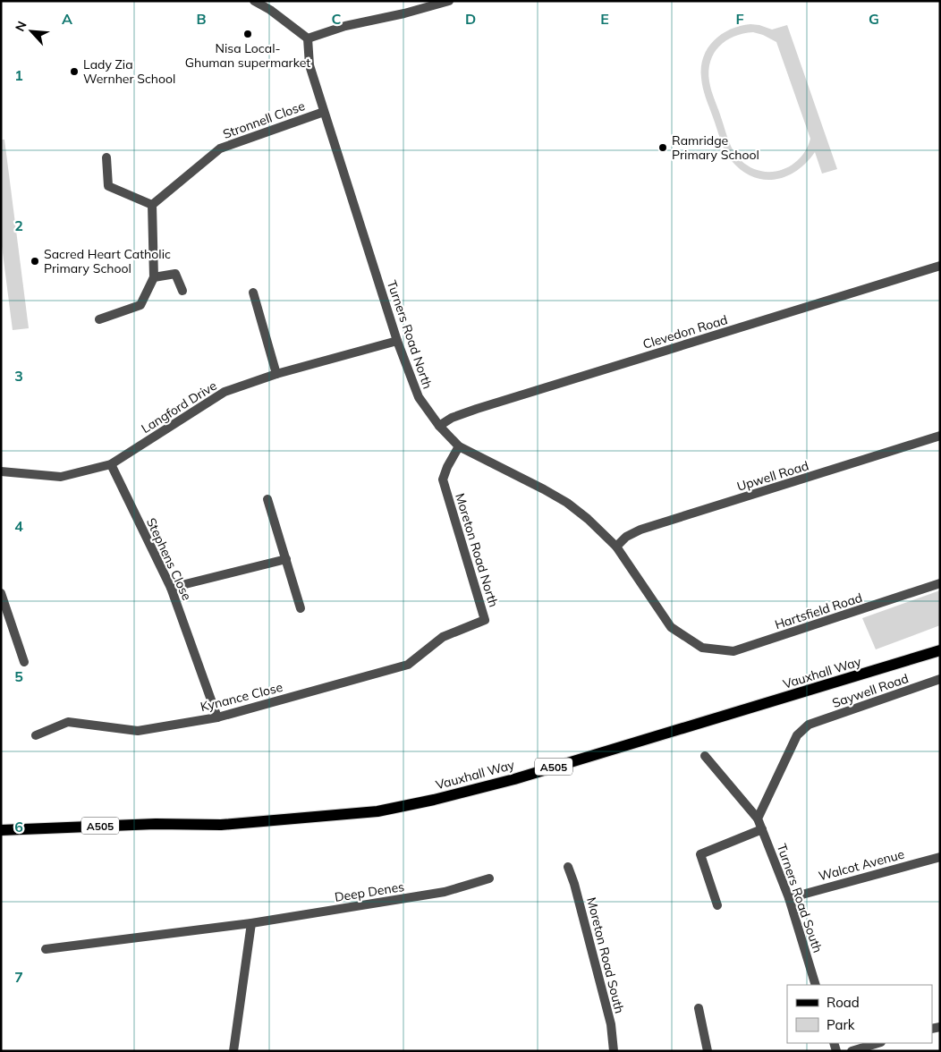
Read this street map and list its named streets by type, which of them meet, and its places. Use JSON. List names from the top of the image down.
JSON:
{
  "streets": {
    "main road": ["Vauxhall Way", "A505"],
    "street": [
      "Stronnell Close",
      "Clevedon Road",
      "Turners Road North",
      "Langford Drive",
      "Upwell Road",
      "Moreton Road North",
      "Stephens Close",
      "Hartsfield Road",
      "Saywell Road",
      "Kynance Close",
      "Walcot Avenue",
      "Deep Denes",
      "Turners Road South",
      "Moreton Road South"
    ]
  },
  "crossings": [
    ["Stronnell Close", "Turners Road North"],
    ["Clevedon Road", "Turners Road North"],
    ["Turners Road North", "Langford Drive"],
    ["Turners Road North", "Upwell Road"],
    ["Turners Road North", "Moreton Road North"],
    ["Turners Road North", "Hartsfield Road"],
    ["Langford Drive", "Stephens Close"],
    ["Moreton Road North", "Kynance Close"],
    ["Stephens Close", "Kynance Close"],
    ["Saywell Road", "Turners Road South"],
    ["Walcot Avenue", "Turners Road South"]
  ],
  "places": [
    "Nisa Local- Ghuman supermarket",
    "Lady Zia Wernher School",
    "Ramridge Primary School",
    "Sacred Heart Catholic Primary School"
  ],
  "legend": ["Road", "Park"],
  "north": "top left",
  "grid": {
    "columns": [
      "A",
      "B",
      "C",
      "D",
      "E",
      "F",
      "G"
    ],
    "rows": [
      "1",
      "2",
      "3",
      "4",
      "5",
      "6",
      "7"
    ]
  }
}
